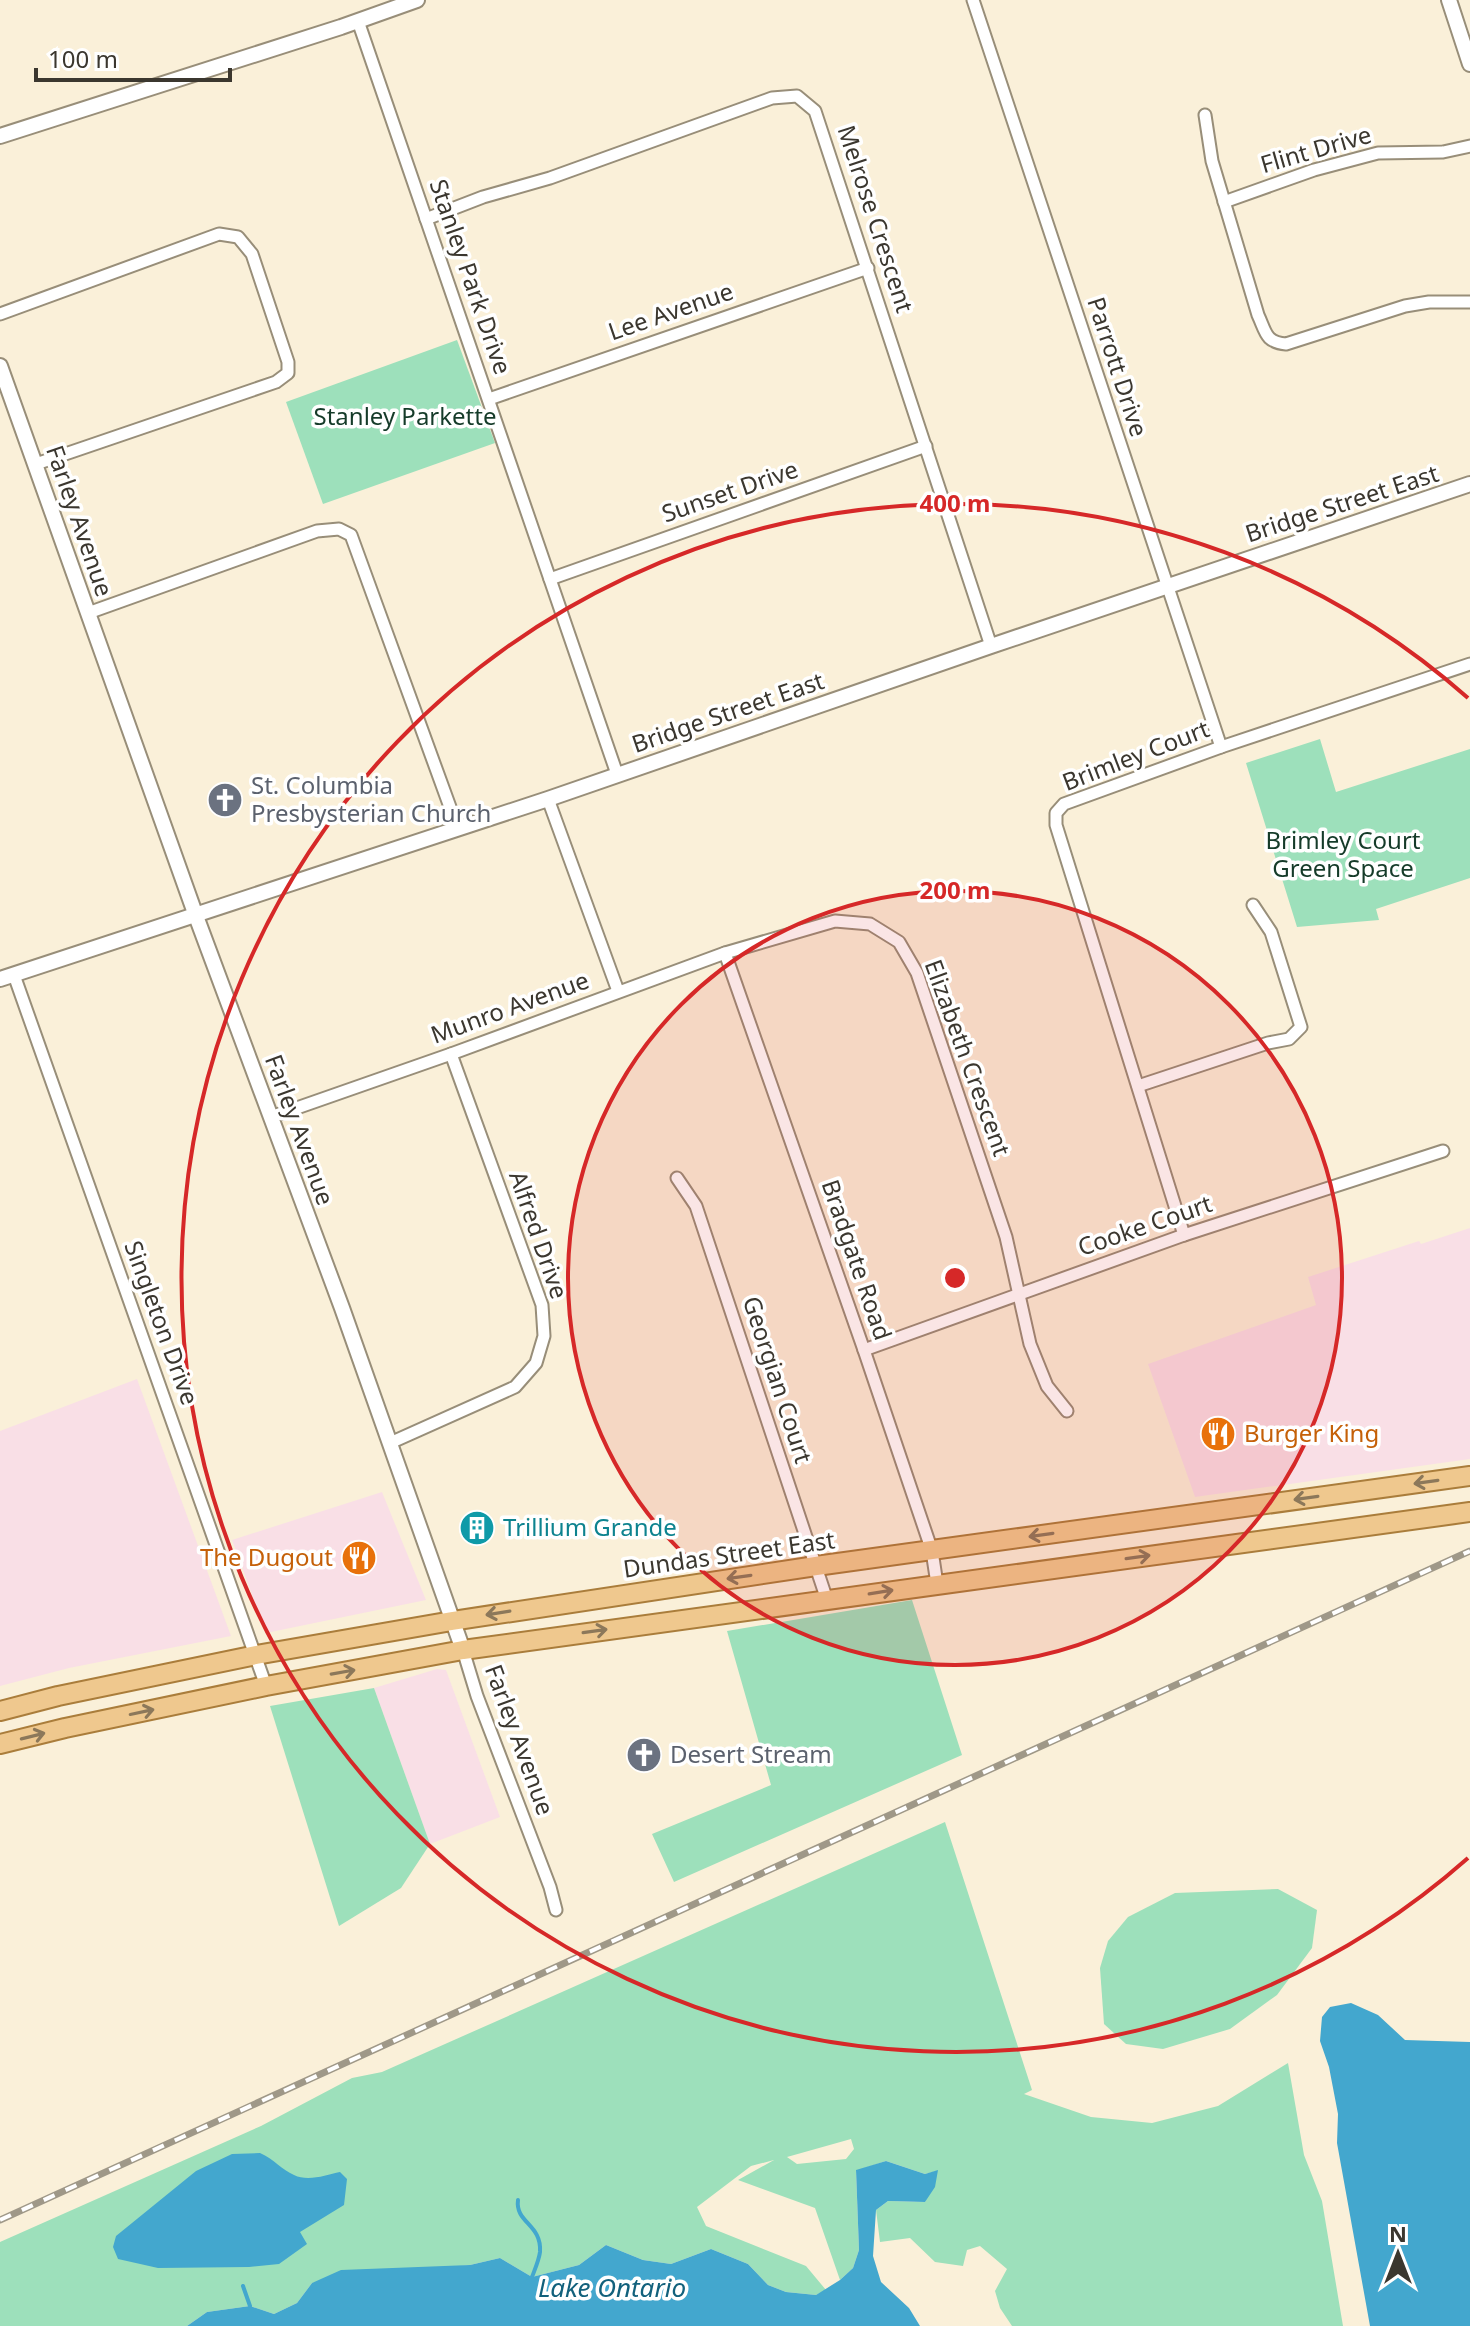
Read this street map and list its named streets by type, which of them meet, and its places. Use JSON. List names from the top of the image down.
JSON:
{
  "streets": {
    "main road": ["Dundas Street East"],
    "street": [
      "Flint Drive",
      "Melrose Crescent",
      "Stanley Park Drive",
      "Lee Avenue",
      "Parrott Drive",
      "Sunset Drive",
      "Bridge Street East",
      "Farley Avenue",
      "Brimley Court",
      "Munro Avenue",
      "Elizabeth Crescent",
      "Cooke Court",
      "Alfred Drive",
      "Bradgate Road",
      "Singleton Drive",
      "Georgian Court"
    ]
  },
  "crossings": [
    ["Melrose Crescent", "Stanley Park Drive"],
    ["Melrose Crescent", "Lee Avenue"],
    ["Melrose Crescent", "Sunset Drive"],
    ["Melrose Crescent", "Bridge Street East"],
    ["Stanley Park Drive", "Lee Avenue"],
    ["Stanley Park Drive", "Sunset Drive"],
    ["Stanley Park Drive", "Bridge Street East"],
    ["Parrott Drive", "Bridge Street East"],
    ["Parrott Drive", "Brimley Court"],
    ["Bridge Street East", "Farley Avenue"],
    ["Bridge Street East", "Munro Avenue"],
    ["Bridge Street East", "Singleton Drive"],
    ["Farley Avenue", "Munro Avenue"],
    ["Farley Avenue", "Alfred Drive"],
    ["Farley Avenue", "Dundas Street East"],
    ["Brimley Court", "Cooke Court"],
    ["Munro Avenue", "Elizabeth Crescent"],
    ["Munro Avenue", "Alfred Drive"],
    ["Elizabeth Crescent", "Cooke Court"],
    ["Elizabeth Crescent", "Bradgate Road"],
    ["Cooke Court", "Bradgate Road"],
    ["Bradgate Road", "Dundas Street East"],
    ["Singleton Drive", "Dundas Street East"],
    ["Georgian Court", "Dundas Street East"]
  ],
  "water": ["Lake Ontario"],
  "parks": ["Stanley Parkette", "Brimley Court Green Space"],
  "places": {
    "church": ["St. Columbia Presbysterian Church", "Desert Stream"],
    "restaurant": ["Burger King", "The Dugout"],
    "building": ["Trillium Grande"]
  },
  "scale_bar": "100 m",
  "north": "top",
  "rings": ["400 m", "200 m"]
}
